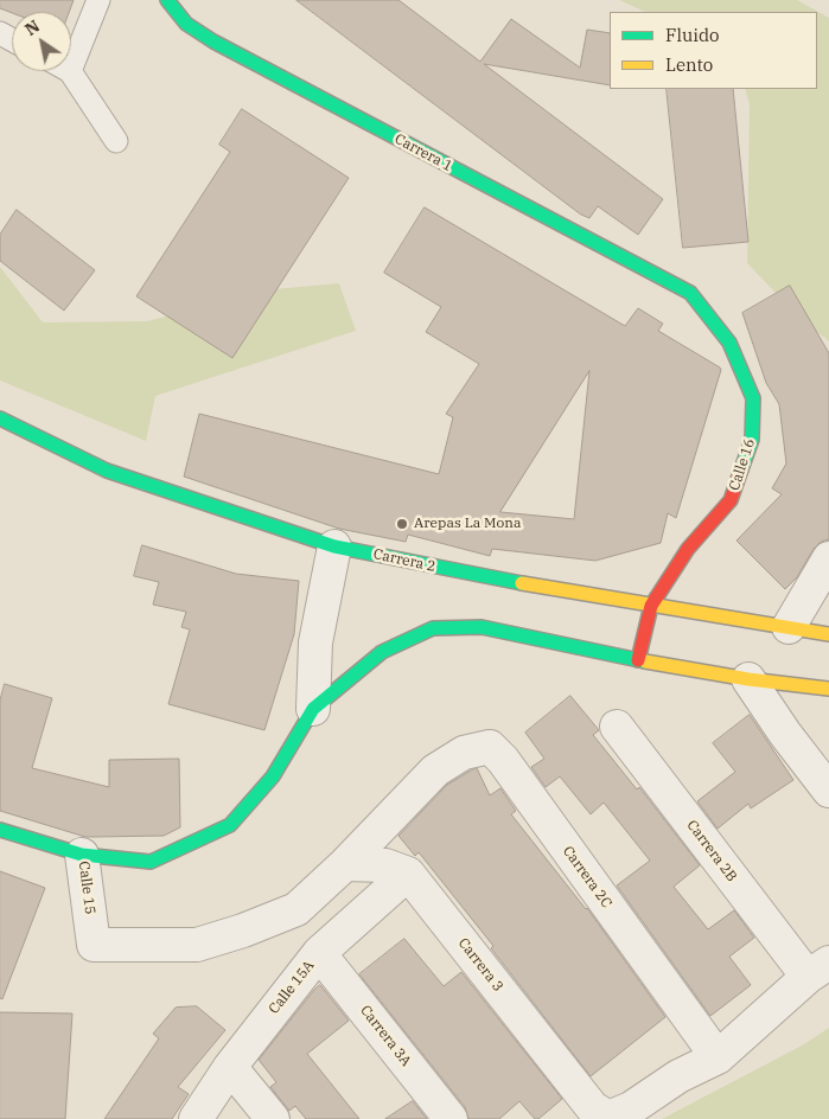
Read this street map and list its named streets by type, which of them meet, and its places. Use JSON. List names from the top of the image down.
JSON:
{
  "streets": {
    "main road": [
      "Carrera 1",
      "Calle 16",
      "Carrera 2",
      "Calle 15"
    ],
    "street": [
      "Carrera 2B",
      "Carrera 2C",
      "Carrera 3",
      "Calle 15A",
      "Carrera 3A"
    ]
  },
  "crossings": [
    ["Carrera 1", "Calle 16"],
    ["Calle 16", "Carrera 2"],
    ["Carrera 2", "Calle 15"],
    ["Carrera 2C", "Calle 15"],
    ["Carrera 2C", "Carrera 3"],
    ["Carrera 3", "Calle 15A"],
    ["Calle 15A", "Carrera 3A"]
  ],
  "places": ["Arepas La Mona"],
  "legend": ["Fluido", "Lento"],
  "north": "top left"
}
